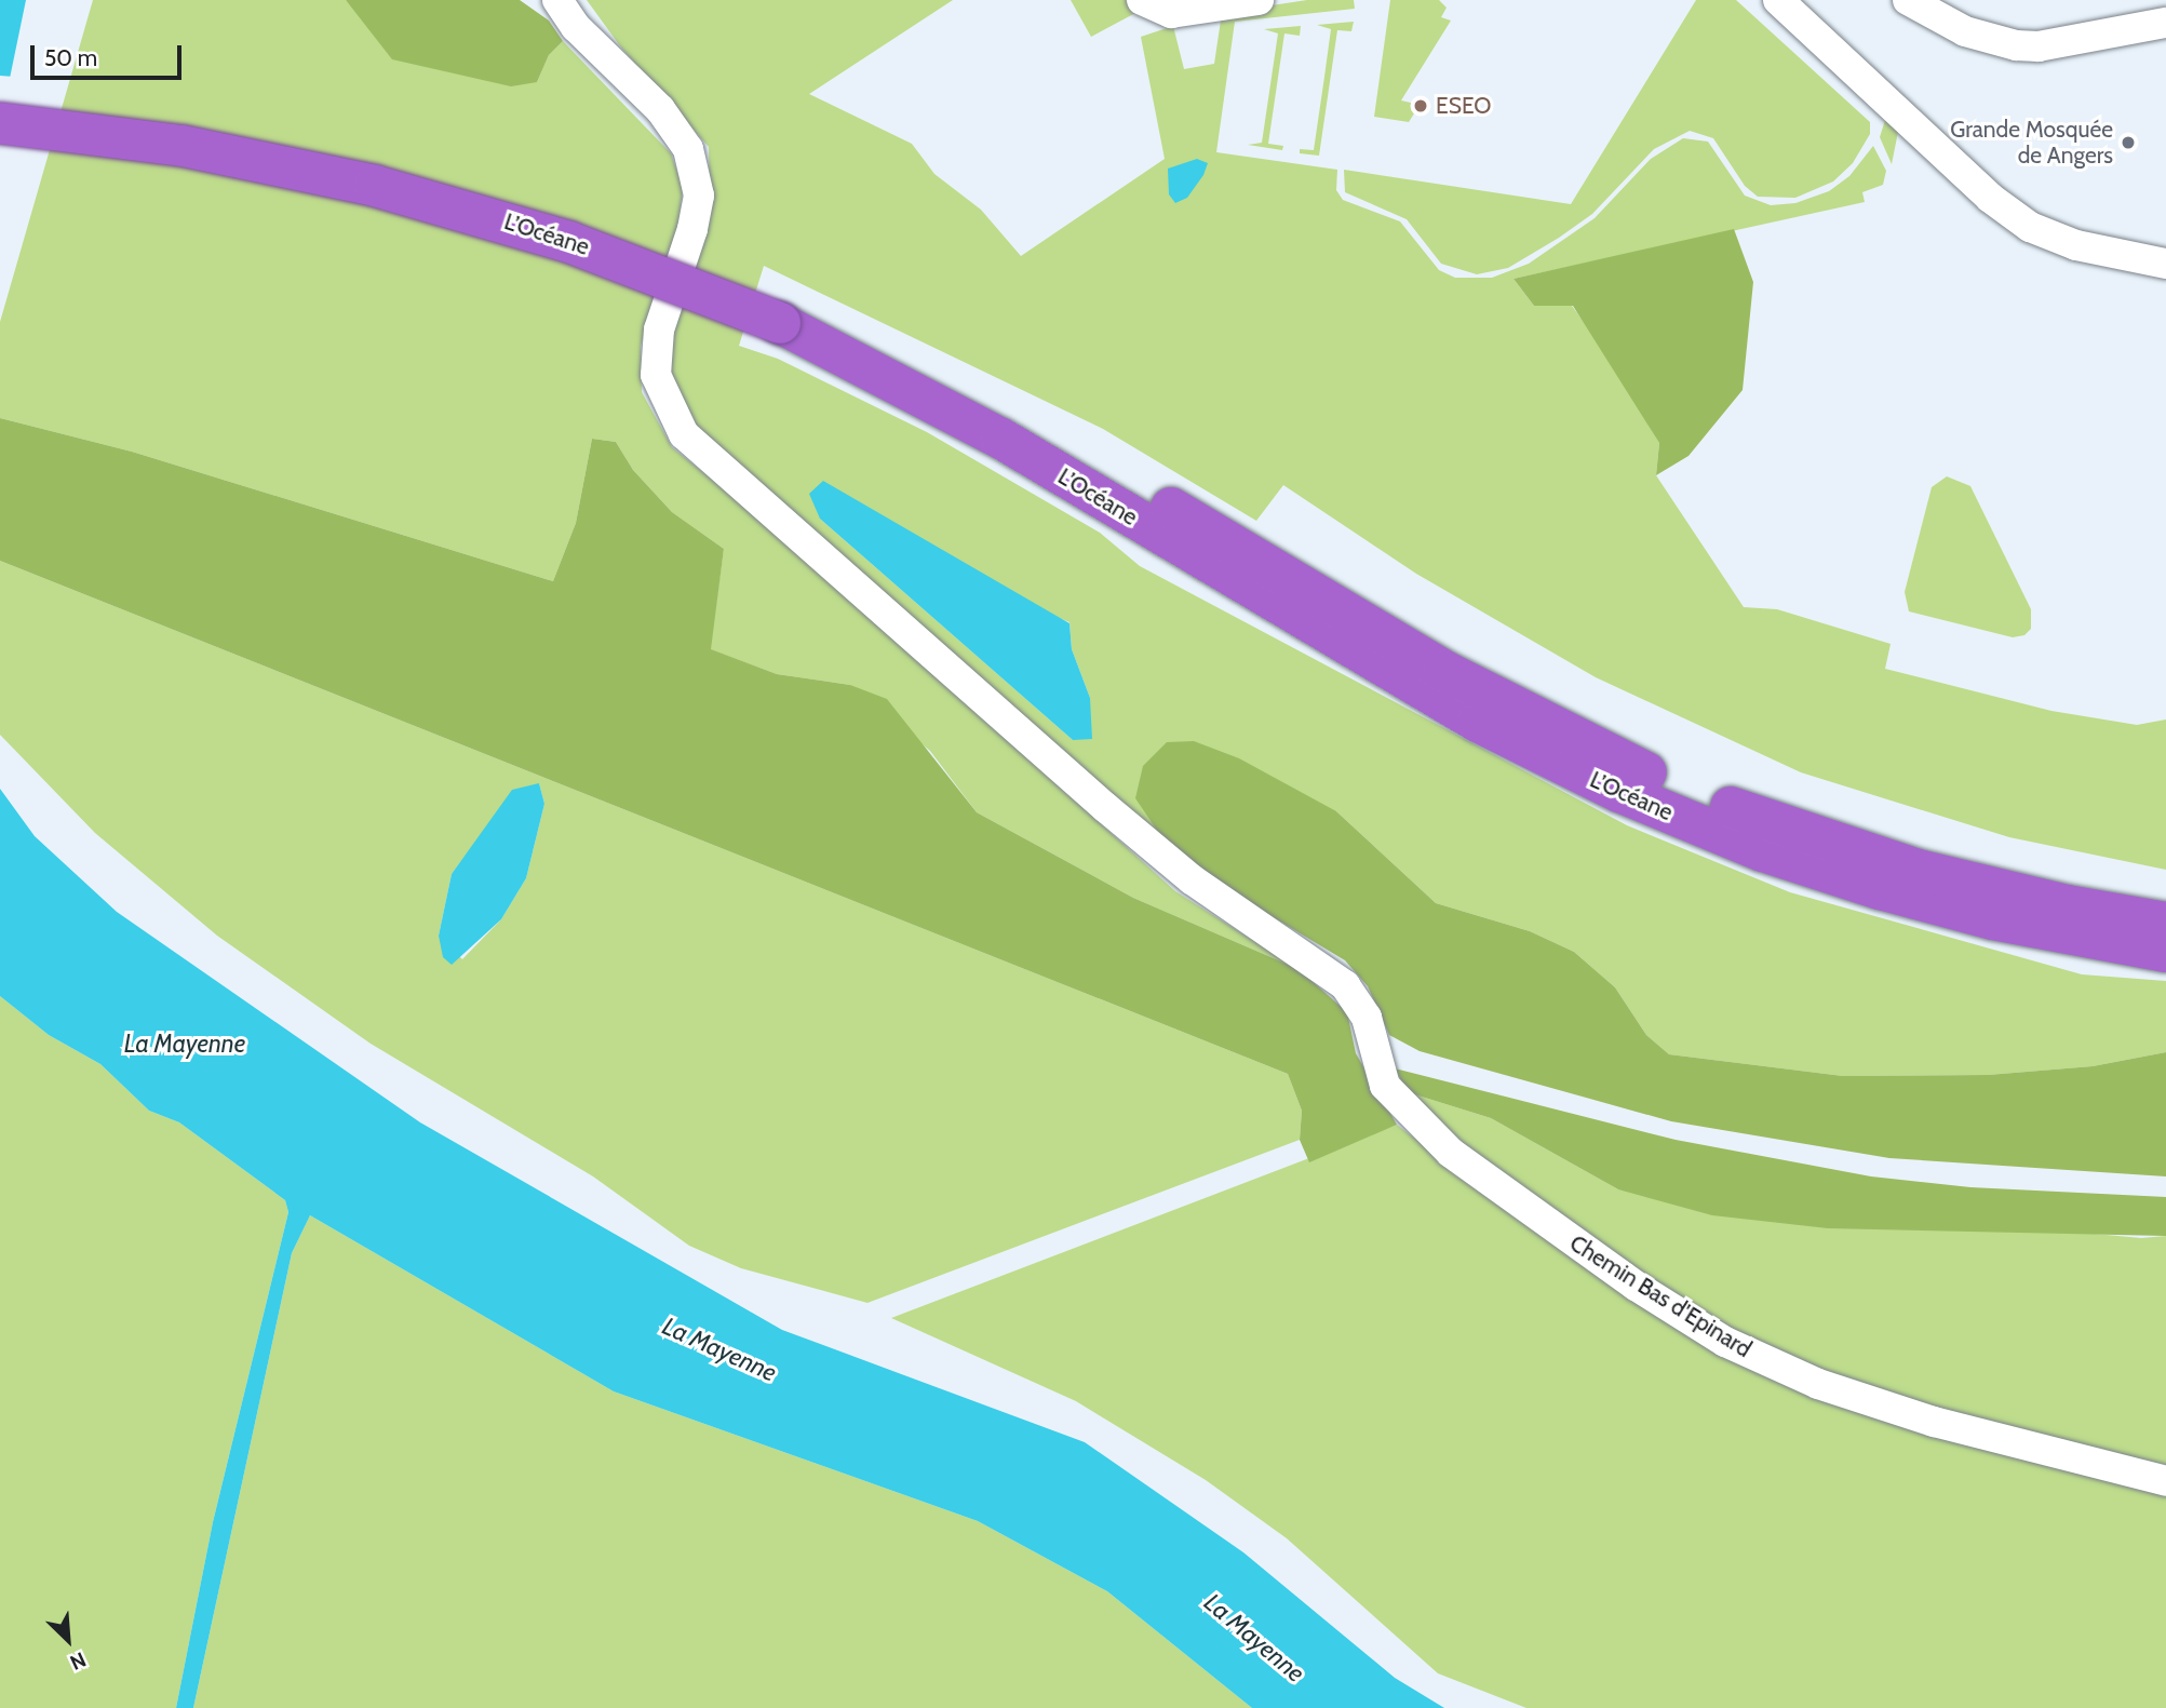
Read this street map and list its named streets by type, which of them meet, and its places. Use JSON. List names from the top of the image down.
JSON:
{
  "streets": {
    "highway": ["L’Océane"],
    "street": ["Chemin Bas d'Epinard"]
  },
  "water": ["La Mayenne"],
  "places": ["ESEO", "Grande Mosquée de Angers"],
  "scale_bar": "50 m",
  "north": "bottom right"
}
